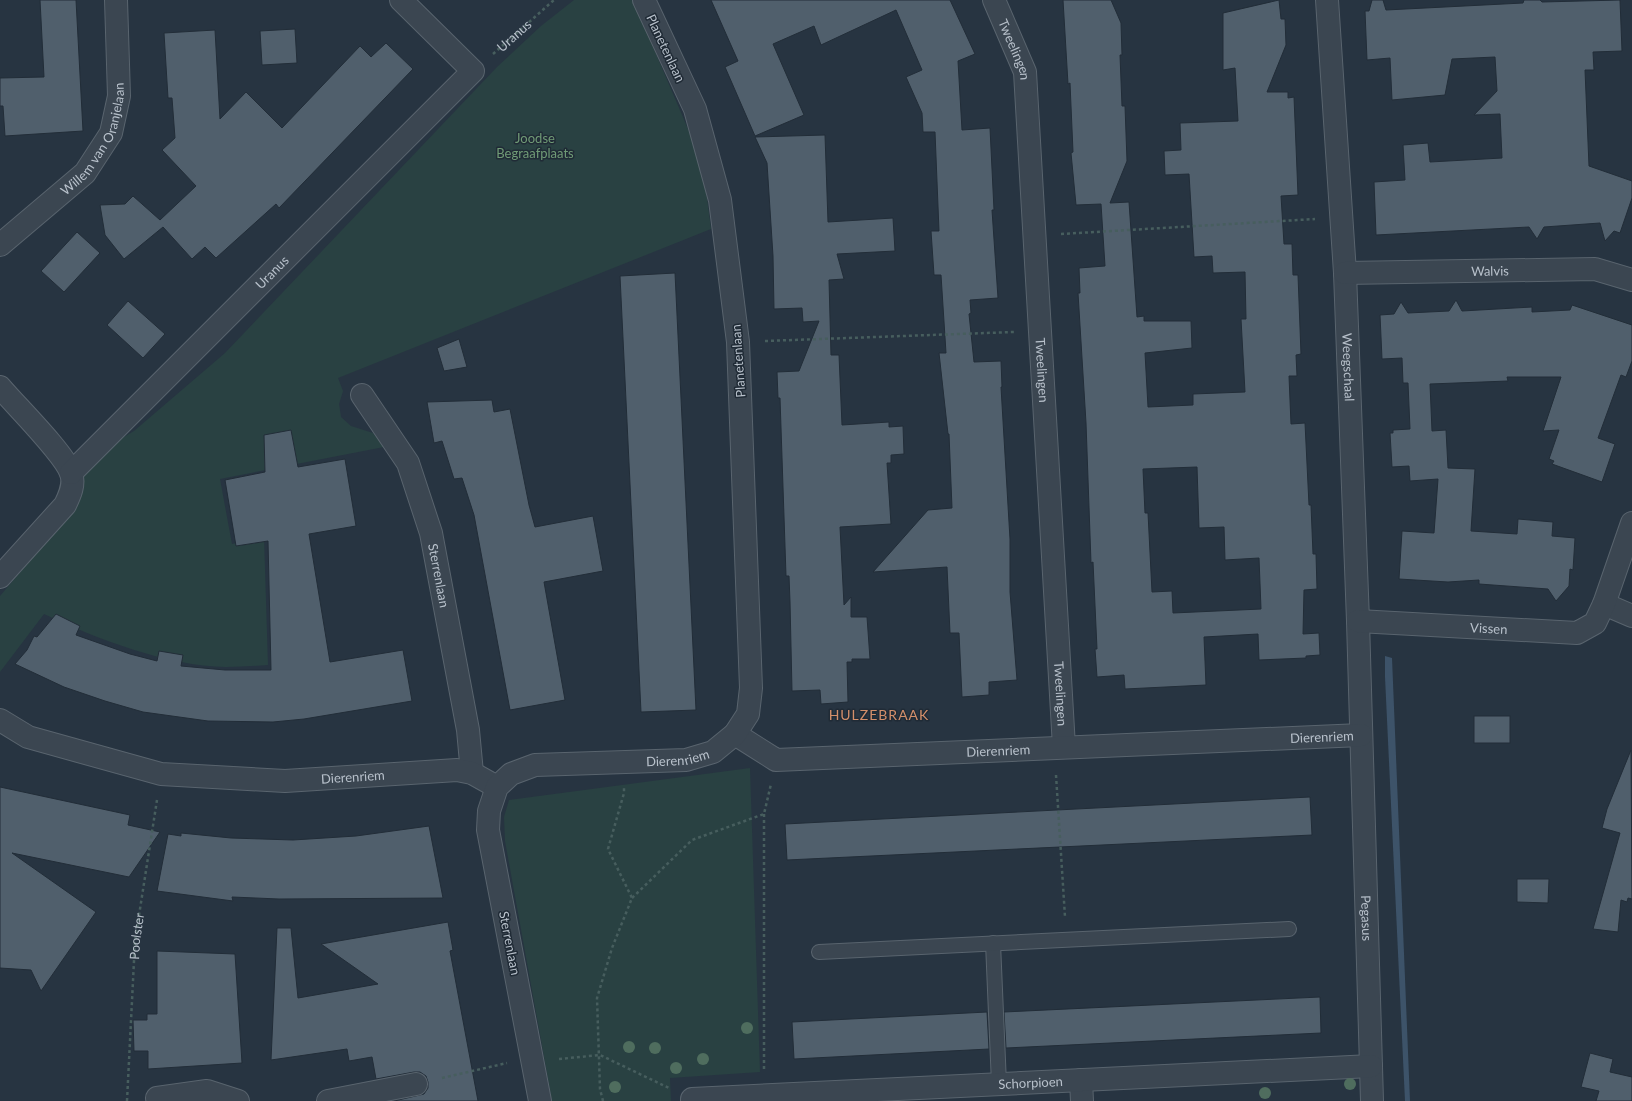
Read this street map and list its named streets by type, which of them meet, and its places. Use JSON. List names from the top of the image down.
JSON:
{
  "streets": {
    "street": [
      "Uranus",
      "Planetenlaan",
      "Tweelingen",
      "Willem van Oranjelaan",
      "Walvis",
      "Weegschaal",
      "Sterrenlaan",
      "Vissen",
      "Dierenriem",
      "Pegasus",
      "Schorpioen"
    ],
    "path": ["Poolster"]
  },
  "crossings": [
    ["Planetenlaan", "Dierenriem"],
    ["Tweelingen", "Dierenriem"],
    ["Walvis", "Weegschaal"],
    ["Weegschaal", "Vissen"],
    ["Weegschaal", "Dierenriem"],
    ["Weegschaal", "Pegasus"],
    ["Sterrenlaan", "Dierenriem"],
    ["Dierenriem", "Pegasus"],
    ["Dierenriem", "Poolster"],
    ["Pegasus", "Schorpioen"]
  ],
  "districts": ["HULZEBRAAK"],
  "parks": ["Joodse Begraafplaats"]
}
